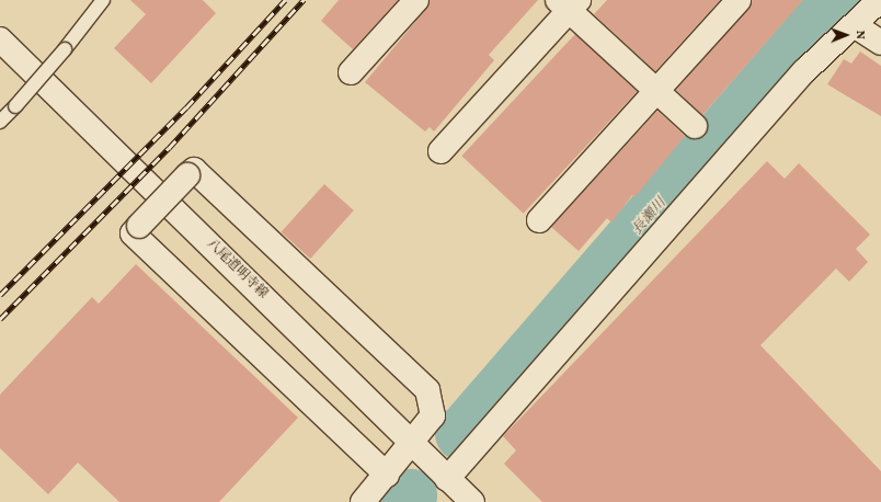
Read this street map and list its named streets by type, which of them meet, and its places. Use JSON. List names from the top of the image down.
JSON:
{
  "streets": {
    "street": ["八尾道明寺線"]
  },
  "water": ["長瀬川"],
  "north": "right"
}
